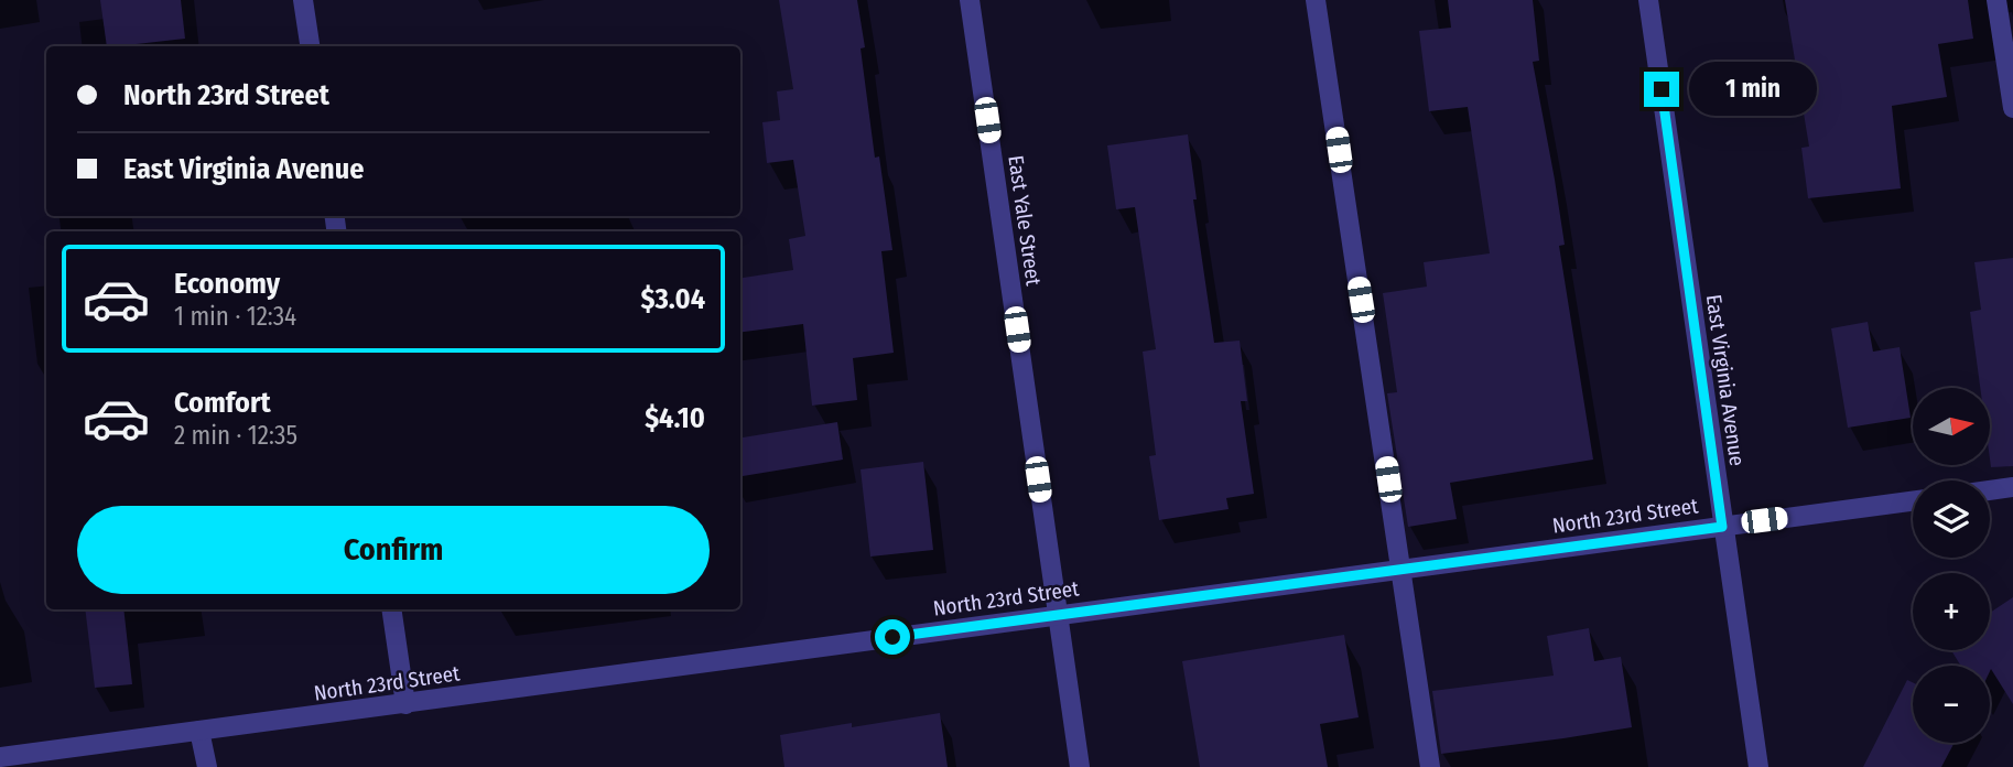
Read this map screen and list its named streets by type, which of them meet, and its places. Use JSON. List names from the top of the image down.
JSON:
{
  "streets": {
    "street": ["East Yale Street", "East Virginia Avenue", "North 23rd Street"]
  },
  "crossings": [
    ["East Yale Street", "North 23rd Street"],
    ["East Virginia Avenue", "North 23rd Street"]
  ],
  "north": "right",
  "page": {
    "banner": ["North 23rd Street", "East Virginia Avenue"],
    "bubble": "1 min",
    "list": [
      {
        "name": "Economy",
        "note": "1 min · 12:34",
        "value": "$3.04"
      },
      {
        "name": "Comfort",
        "note": "2 min · 12:35",
        "value": "$4.10"
      }
    ],
    "map_buttons": ["+", "−"],
    "buttons": "Confirm"
  }
}
